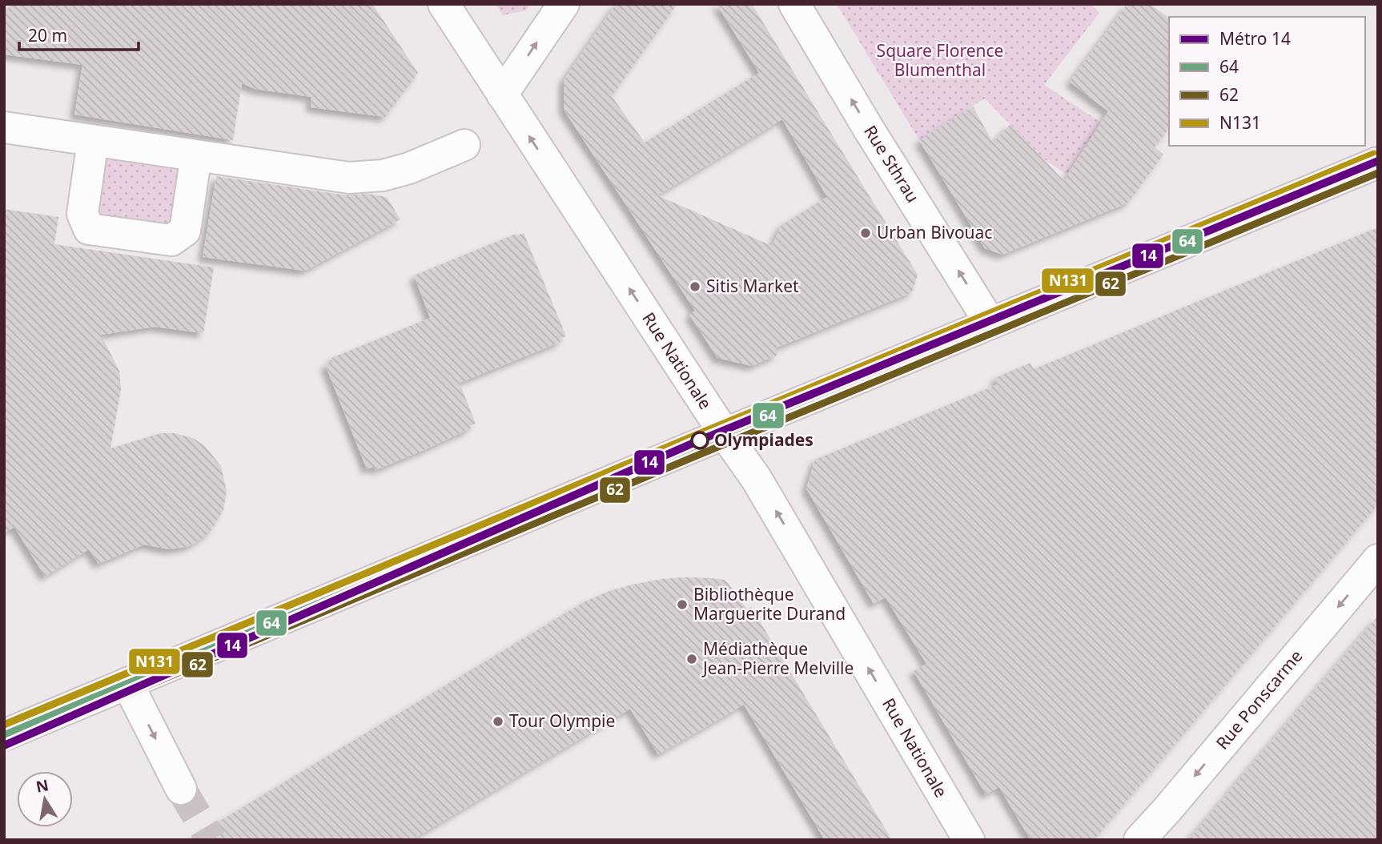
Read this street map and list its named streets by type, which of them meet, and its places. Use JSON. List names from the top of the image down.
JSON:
{
  "streets": {
    "street": ["Rue Sthrau", "Rue Nationale", "Rue Ponscarme"]
  },
  "one_way": ["Rue Sthrau", "Rue Nationale", "Rue Ponscarme"],
  "parks": ["Square Florence Blumenthal"],
  "places": [
    "Urban Bivouac",
    "Sitis Market",
    "Olympiades",
    "Bibliothèque Marguerite Durand",
    "Médiathèque Jean-Pierre Melville",
    "Tour Olympie"
  ],
  "lines": [
    "transit line N131",
    "metro line 14",
    "transit line 64",
    "transit line 62"
  ],
  "legend": [
    "Métro 14",
    "64",
    "62",
    "N131"
  ],
  "scale_bar": "20 m",
  "north": "top"
}
